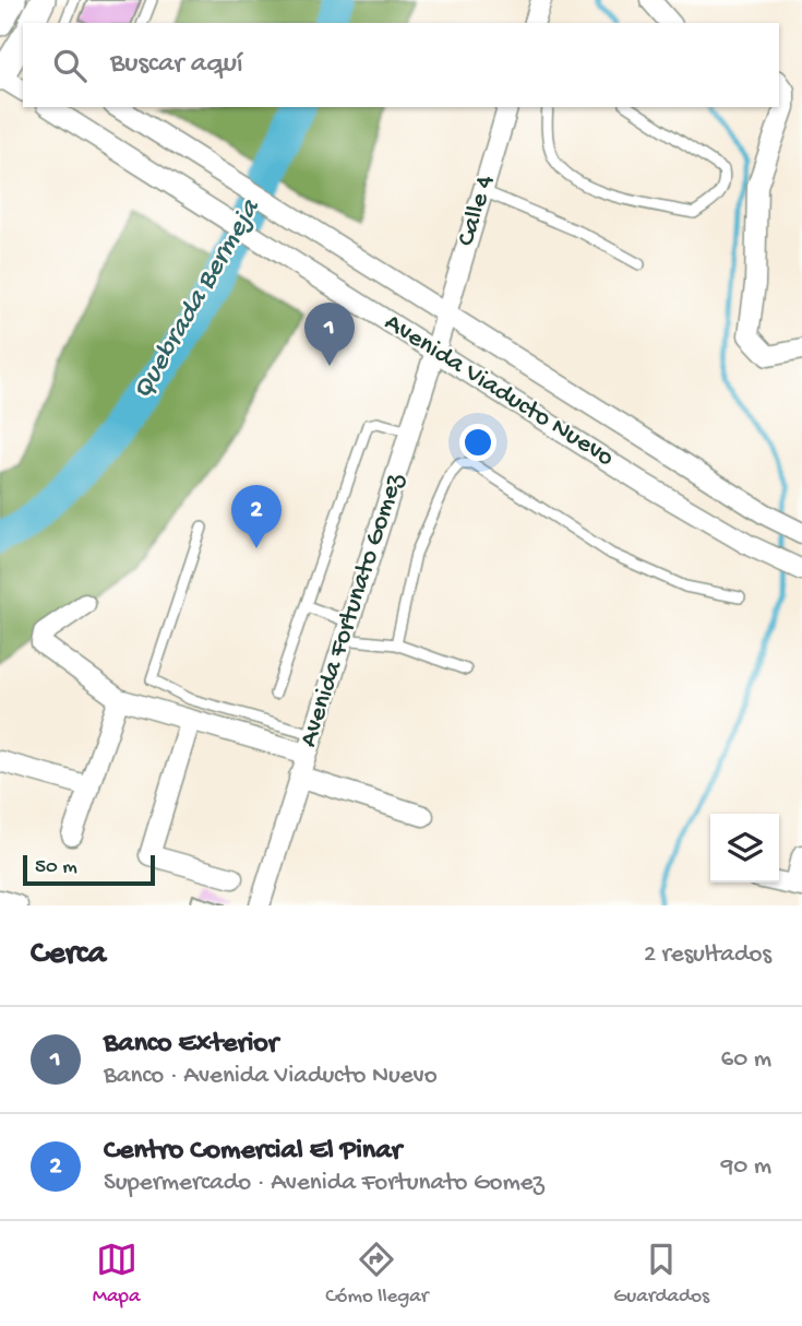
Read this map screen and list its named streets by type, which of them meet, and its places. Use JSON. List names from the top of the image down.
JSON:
{
  "streets": {
    "street": ["Calle 4", "Avenida Viaducto Nuevo", "Avenida Fortunato Gomez"]
  },
  "crossings": [
    ["Calle 4", "Avenida Viaducto Nuevo"],
    ["Calle 4", "Avenida Fortunato Gomez"],
    ["Avenida Viaducto Nuevo", "Avenida Fortunato Gomez"]
  ],
  "water": ["Quebrada Bermeja"],
  "scale_bar": "50 m",
  "page": {
    "search": "Buscar aquí",
    "pins": ["1", "2"],
    "scale": "50 m",
    "heading": ["Cerca", "2 resultados"],
    "list": [
      {
        "mark": "1",
        "name": "Banco Exterior",
        "note": "Banco · Avenida Viaducto Nuevo",
        "value": "60 m"
      },
      {
        "mark": "2",
        "name": "Centro Comercial El Pinar",
        "note": "Supermercado · Avenida Fortunato Gomez",
        "value": "90 m"
      }
    ],
    "nav": ["Mapa", "Cómo llegar", "Guardados"]
  }
}
